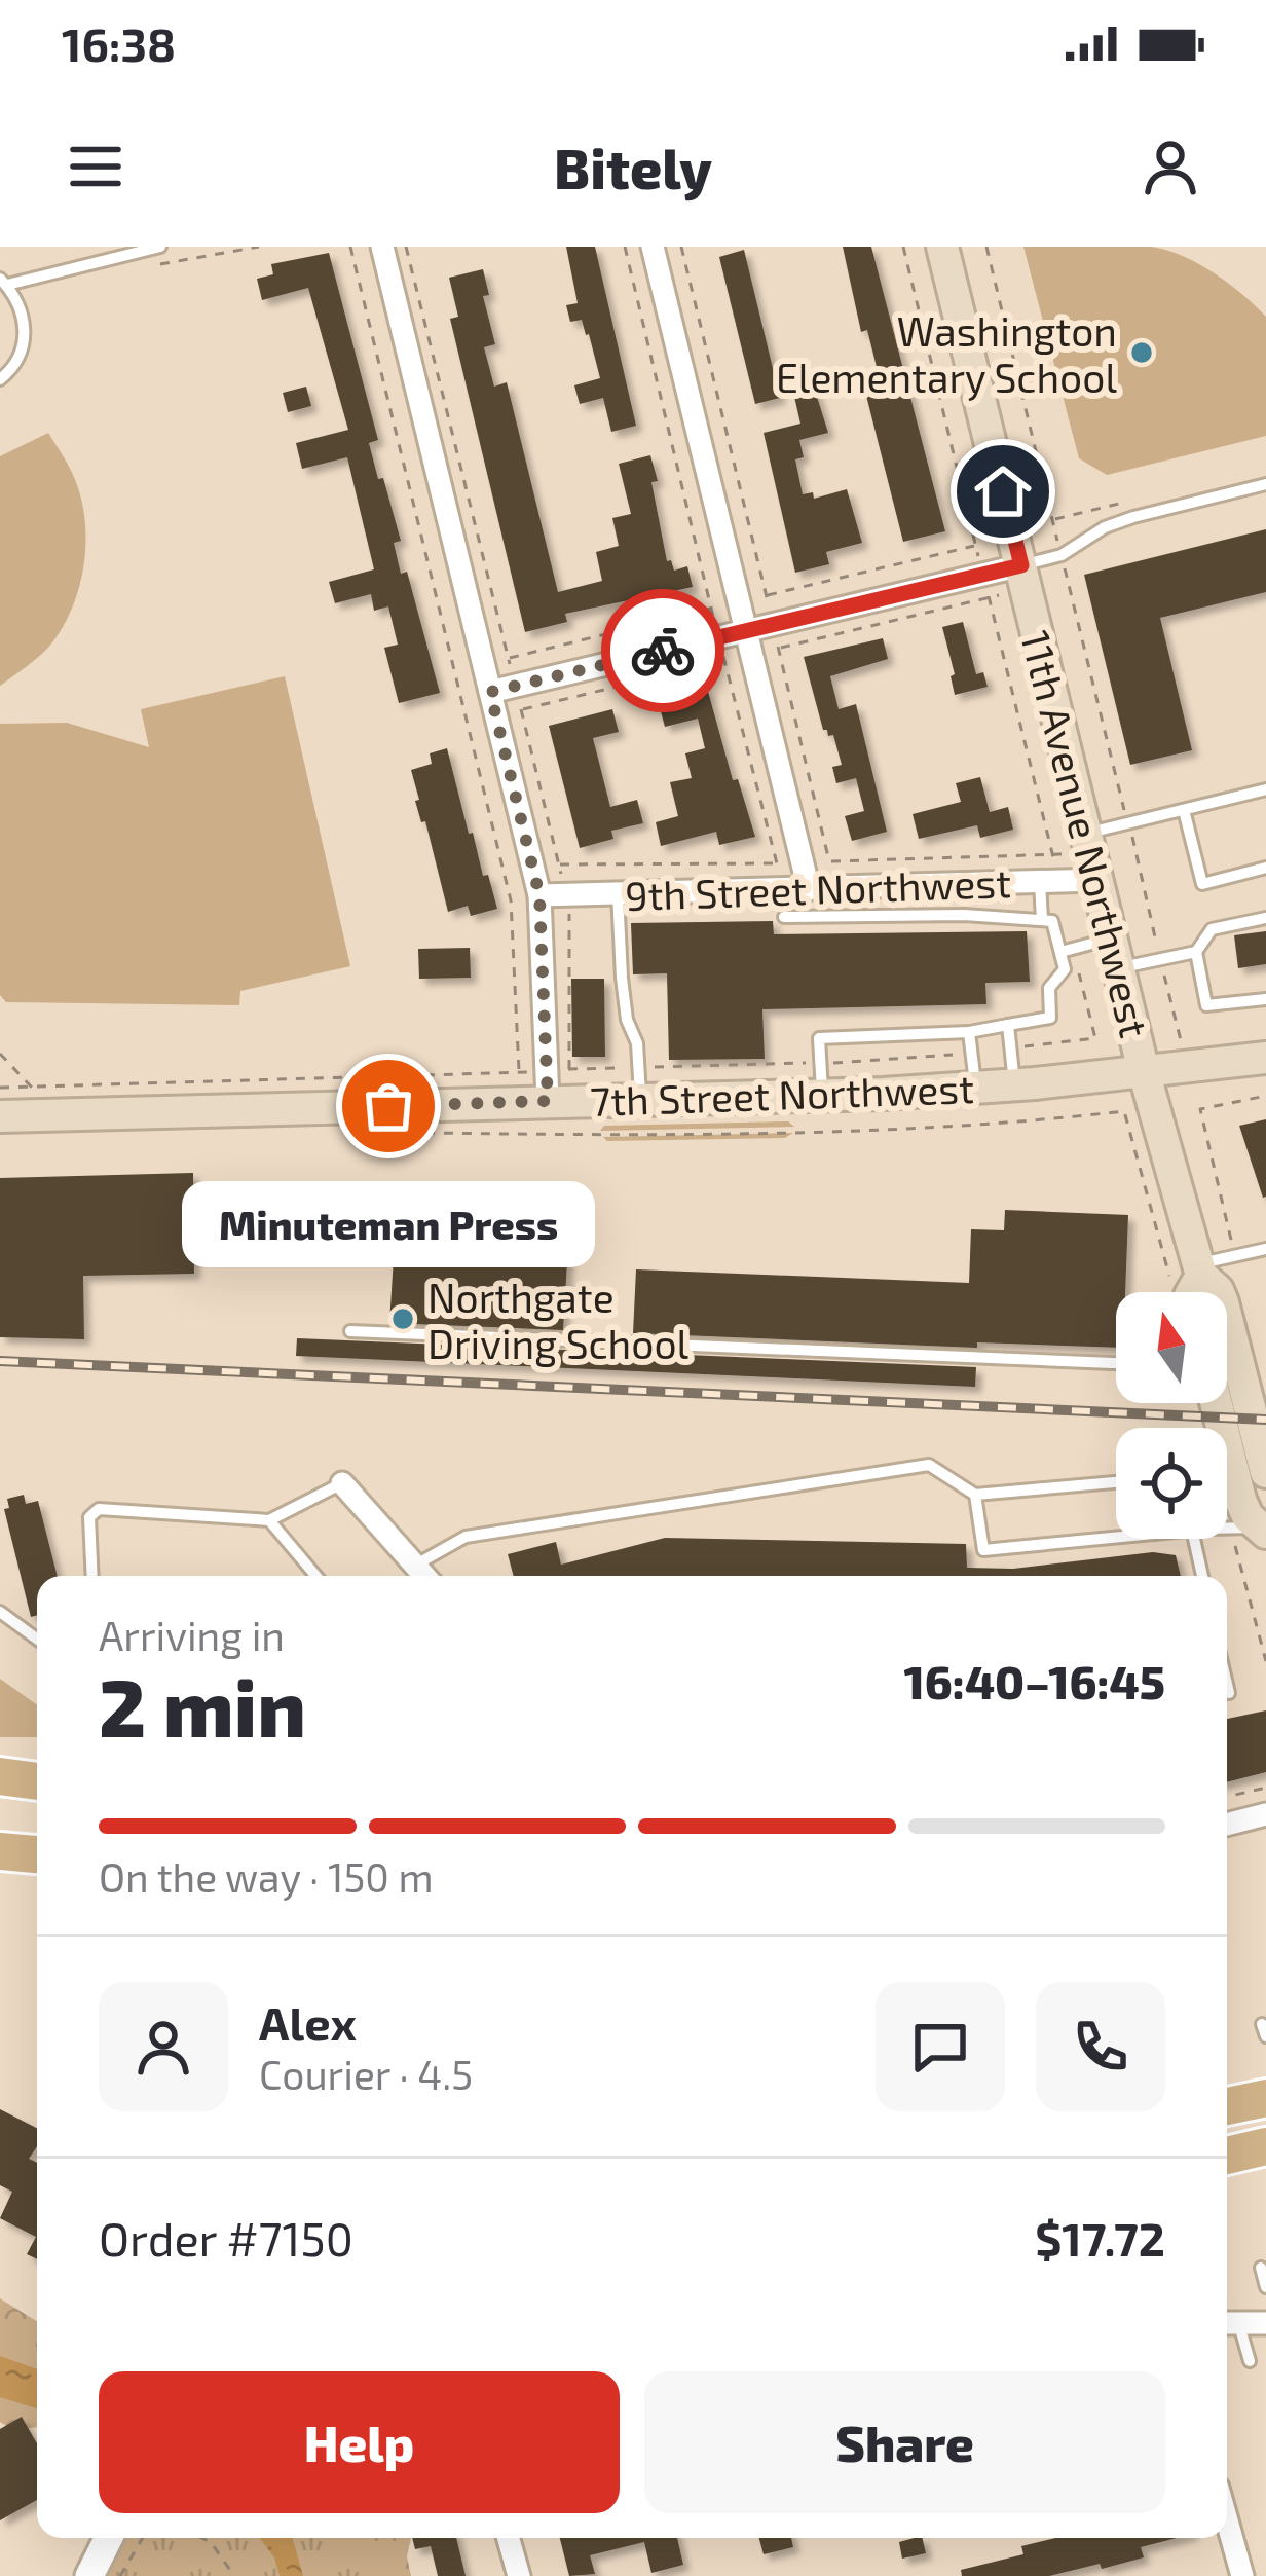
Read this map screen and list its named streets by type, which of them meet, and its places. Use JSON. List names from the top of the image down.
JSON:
{
  "streets": {
    "main road": ["11th Avenue Northwest", "7th Street Northwest"],
    "street": ["9th Street Northwest"]
  },
  "crossings": [
    ["11th Avenue Northwest", "9th Street Northwest"],
    ["11th Avenue Northwest", "7th Street Northwest"]
  ],
  "places": ["Washington Elementary School", "Minuteman Press", "Northgate Driving School"],
  "north": "top",
  "page": {
    "status": "16:38",
    "header": "Bitely",
    "bubble": "Minuteman Press",
    "heading": ["2 min", "Arriving in", "16:40–16:45"],
    "panel": [
      "Alex",
      "Courier · 4.5",
      "Order #7150",
      "$17.72"
    ],
    "bar": "On the way · 150 m",
    "buttons": ["Help", "Share"]
  }
}
